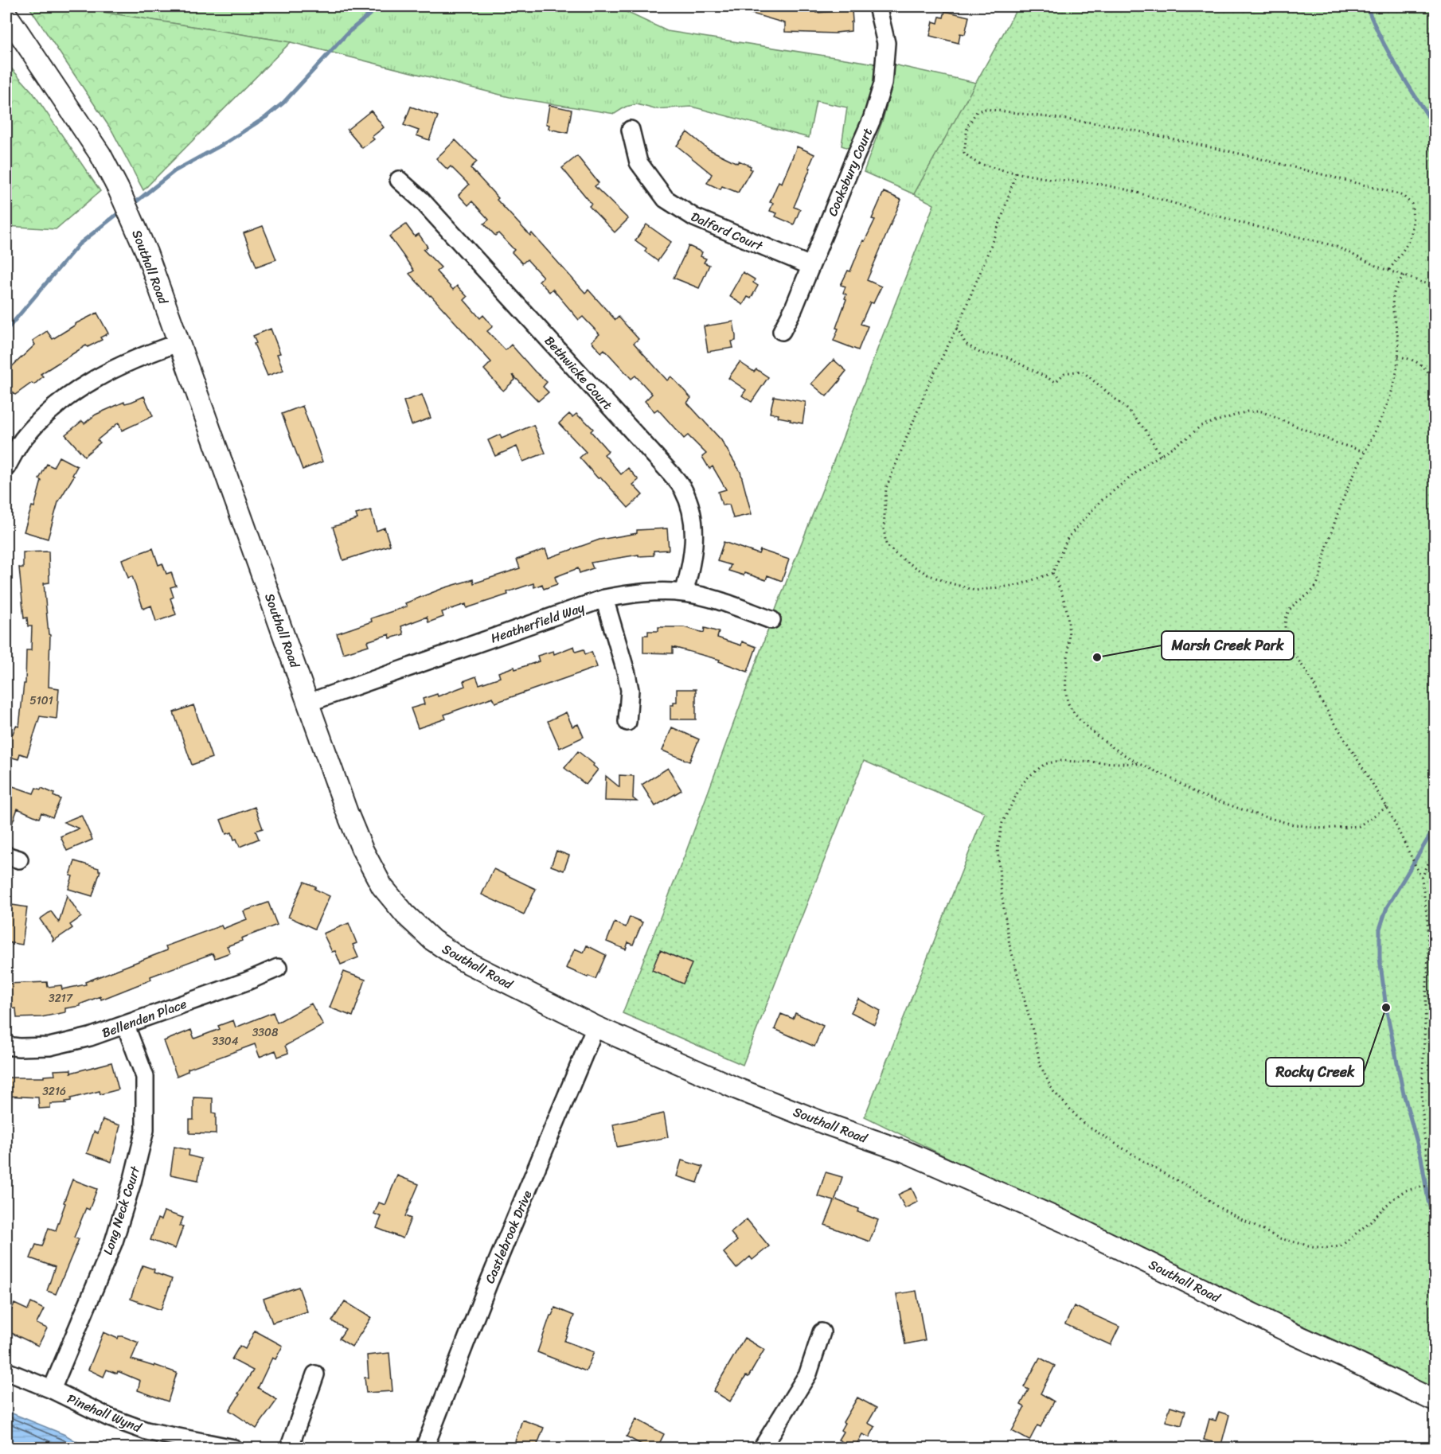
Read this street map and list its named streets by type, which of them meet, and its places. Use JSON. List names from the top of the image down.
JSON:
{
  "streets": {
    "street": [
      "Cooksbury Court",
      "Dalford Court",
      "Southall Road",
      "Bethwicke Court",
      "Heatherfield Way",
      "Bellenden Place",
      "Long Neck Court",
      "Castlebrook Drive",
      "Pinehall Wynd"
    ]
  },
  "crossings": [
    ["Cooksbury Court", "Dalford Court"],
    ["Southall Road", "Heatherfield Way"],
    ["Southall Road", "Castlebrook Drive"],
    ["Bethwicke Court", "Heatherfield Way"],
    ["Bellenden Place", "Long Neck Court"],
    ["Long Neck Court", "Pinehall Wynd"]
  ],
  "places": ["Marsh Creek Park", "Rocky Creek"],
  "house_numbers": [
    "5101",
    "3217",
    "3308",
    "3304",
    "3216"
  ]
}
